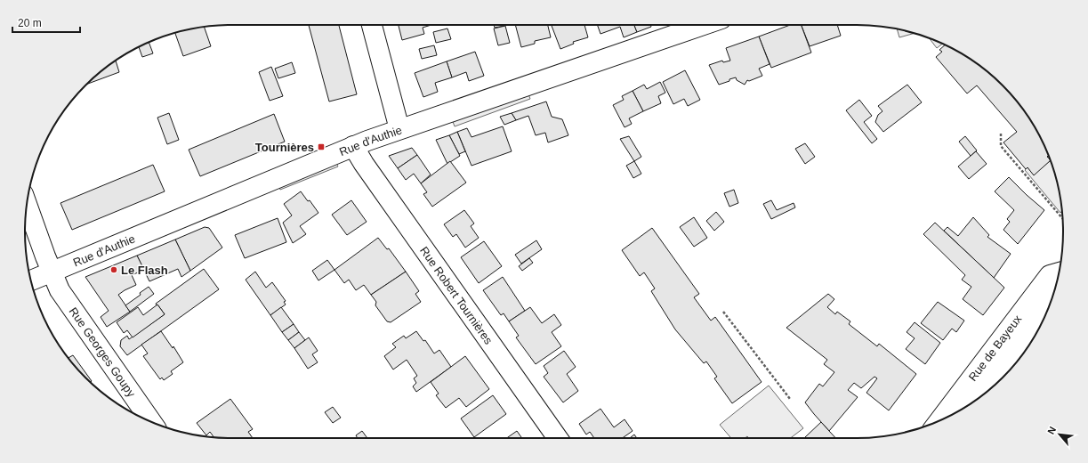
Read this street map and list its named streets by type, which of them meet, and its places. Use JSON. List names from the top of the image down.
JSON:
{
  "streets": {
    "street": [
      "Rue d'Authie",
      "Rue Robert Tournières",
      "Rue de Bayeux",
      "Rue Georges Goupy"
    ]
  },
  "crossings": [
    ["Rue d'Authie", "Rue Robert Tournières"],
    ["Rue d'Authie", "Rue Georges Goupy"]
  ],
  "places": {
    "transit": ["Tournières"],
    "other": ["Le Flash"]
  },
  "scale_bar": "20 m",
  "north": "top left"
}
